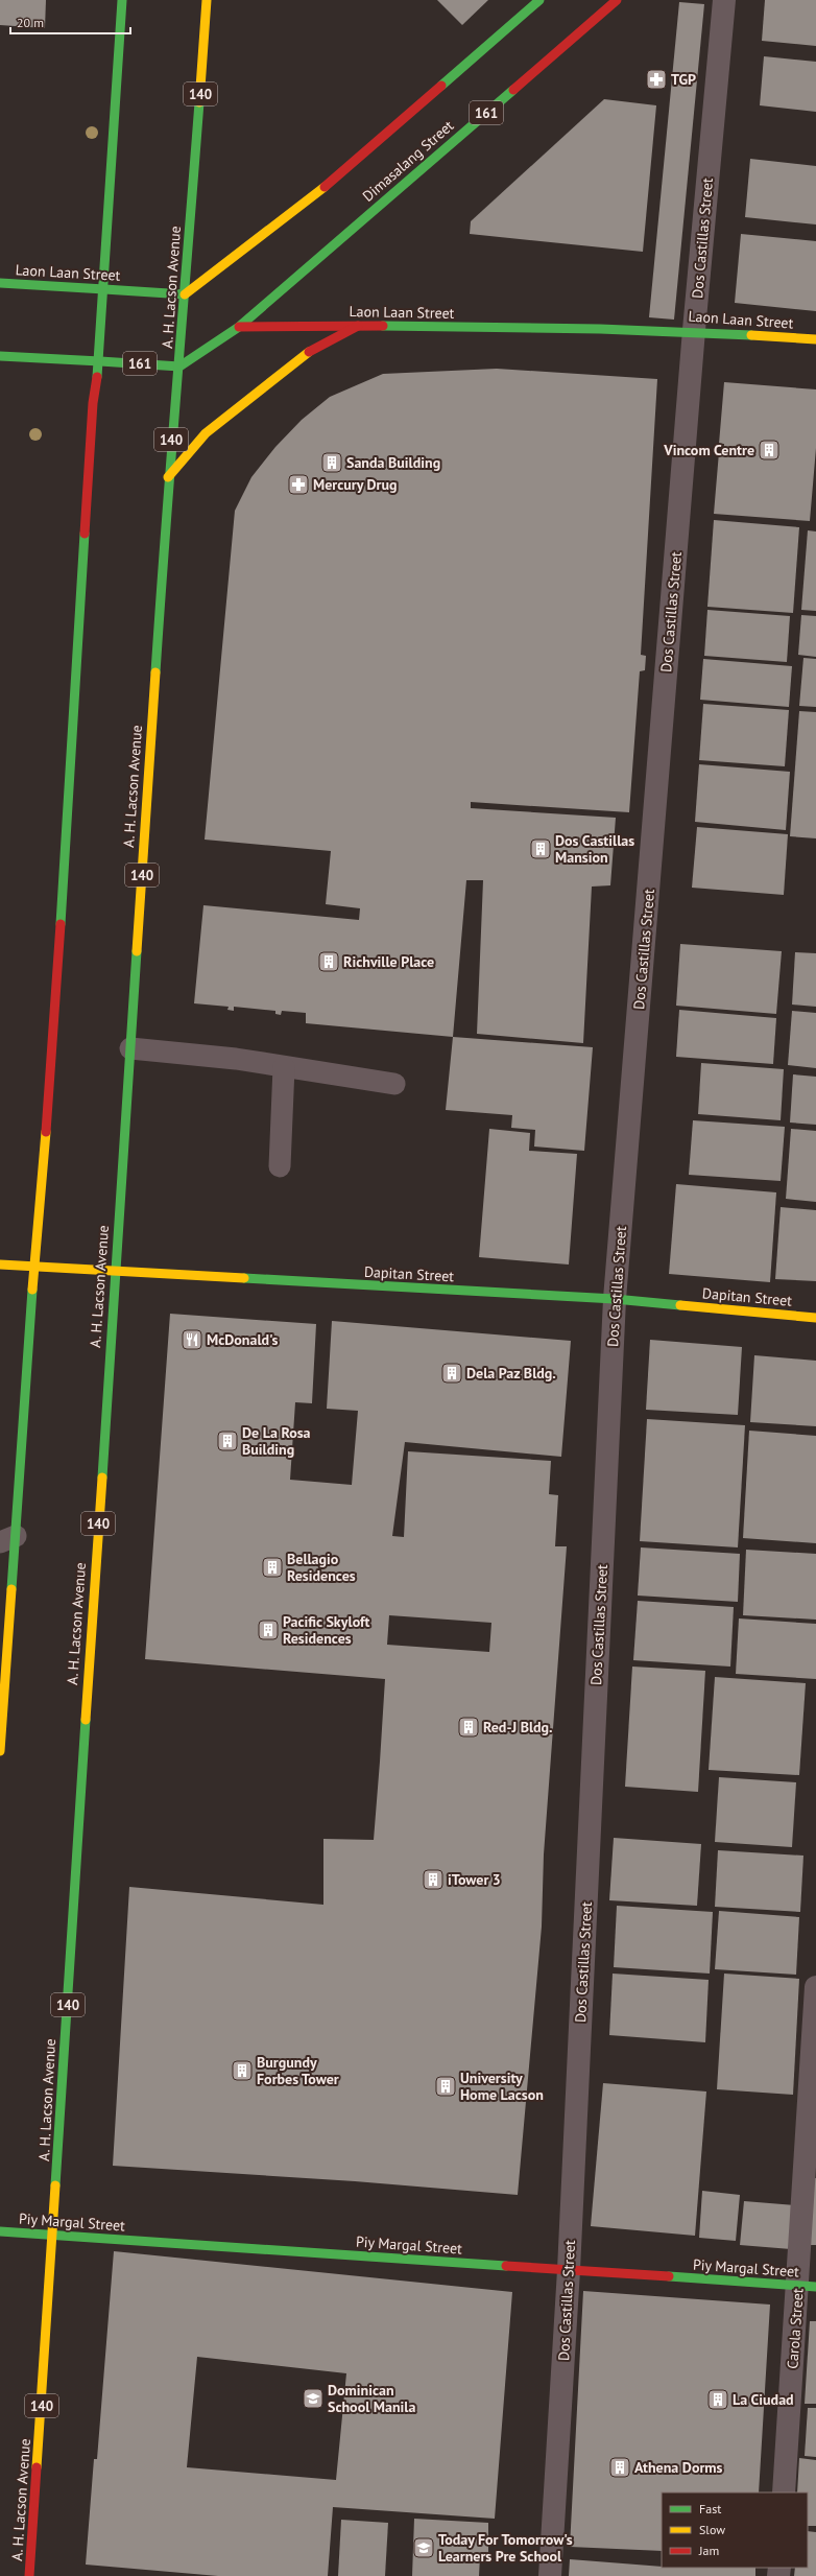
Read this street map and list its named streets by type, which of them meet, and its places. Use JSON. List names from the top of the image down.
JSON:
{
  "streets": {
    "main road": [
      "140",
      "161",
      "Dimasalang Street",
      "Laon Laan Street",
      "A. H. Lacson Avenue",
      "Dapitan Street",
      "Piy Margal Street"
    ],
    "street": ["Dos Castillas Street", "Carola Street"]
  },
  "crossings": [
    ["161", "Dimasalang Street"],
    ["161", "Laon Laan Street"],
    ["161", "A. H. Lacson Avenue"],
    ["Dimasalang Street", "Laon Laan Street"],
    ["Dos Castillas Street", "Laon Laan Street"],
    ["Dos Castillas Street", "Dapitan Street"],
    ["Dos Castillas Street", "Piy Margal Street"],
    ["Laon Laan Street", "A. H. Lacson Avenue"],
    ["A. H. Lacson Avenue", "Dapitan Street"],
    ["A. H. Lacson Avenue", "Piy Margal Street"],
    ["Piy Margal Street", "Carola Street"]
  ],
  "places": {
    "pharmacy": ["TGP", "Mercury Drug"],
    "building": [
      "Vincom Centre",
      "Sanda Building",
      "Dos Castillas Mansion",
      "Richville Place",
      "Dela Paz Bldg.",
      "De La Rosa Building",
      "Bellagio Residences",
      "Pacific Skyloft Residences",
      "Red-J Bldg.",
      "iTower 3",
      "Burgundy Forbes Tower",
      "University Home Lacson",
      "La Ciudad",
      "Athena Dorms"
    ],
    "restaurant": ["McDonald's"],
    "school or university": ["Dominican School Manila", "Today For Tomorrow's Learners Pre School"]
  },
  "legend": ["Fast", "Slow", "Jam"],
  "scale_bar": "20 m"
}
